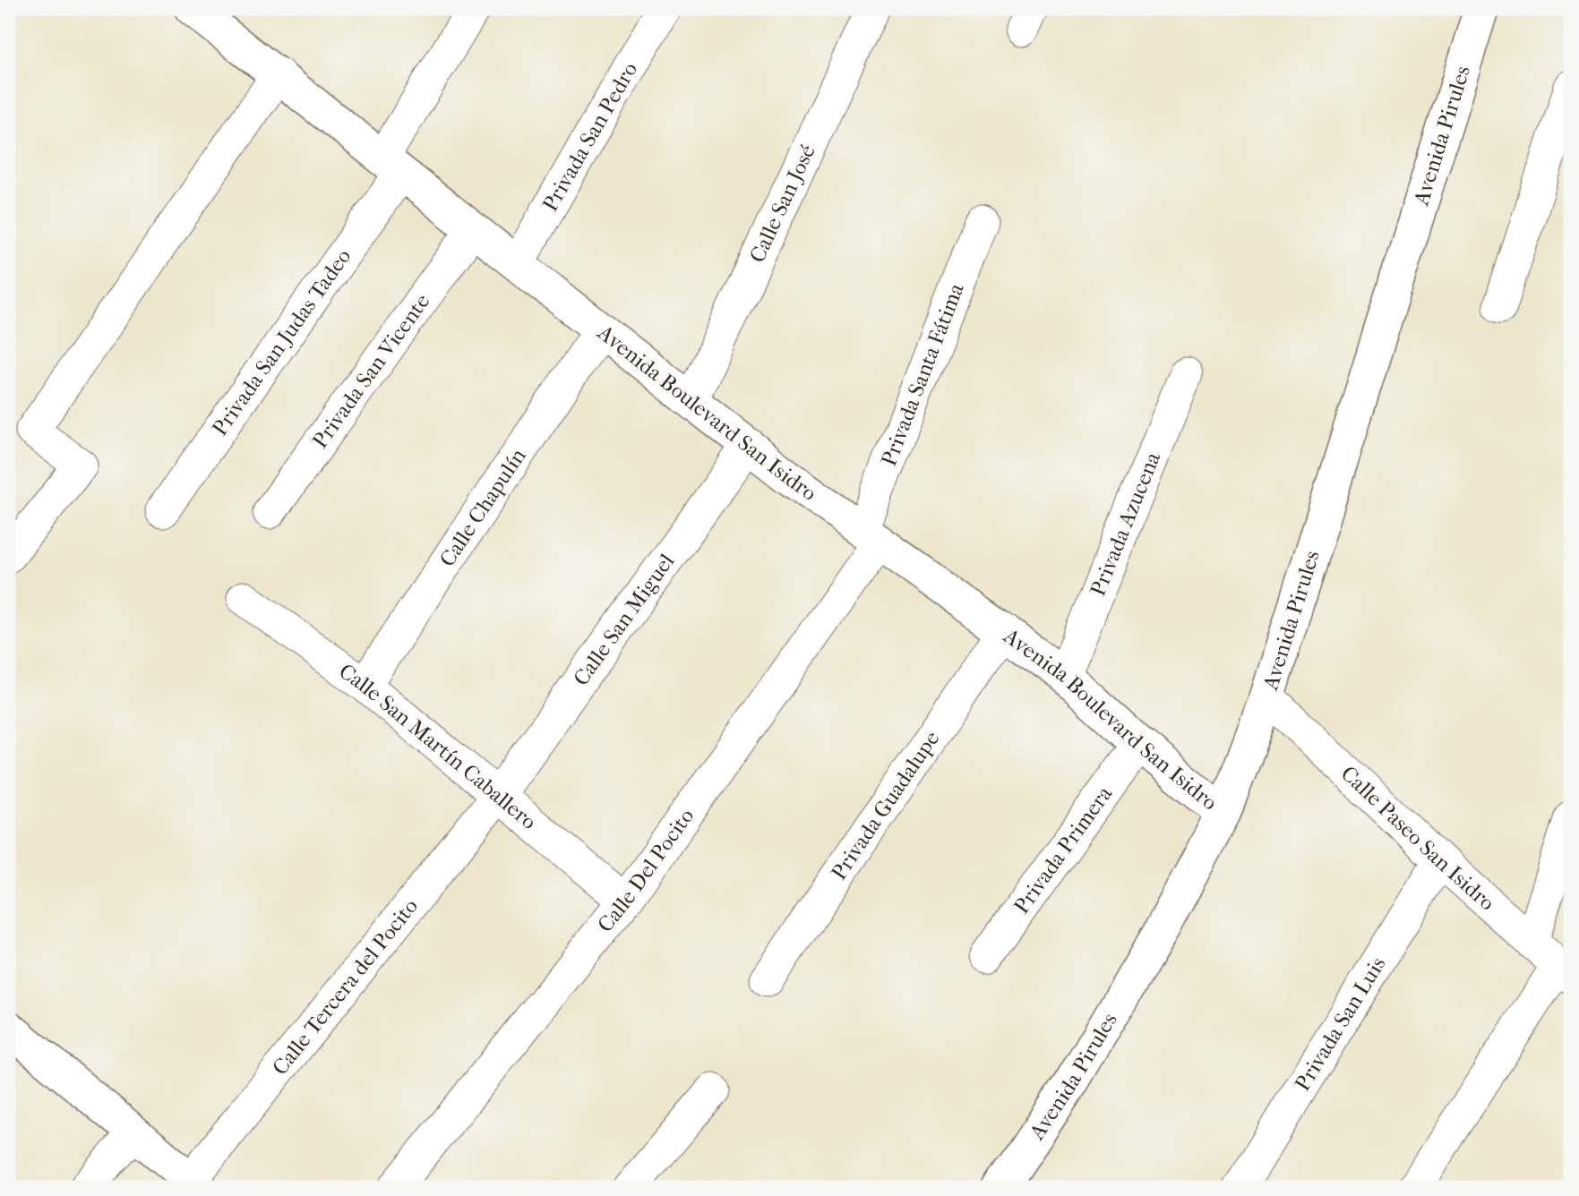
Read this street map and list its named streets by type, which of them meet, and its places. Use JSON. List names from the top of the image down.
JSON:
{
  "streets": {
    "main road": ["Avenida Pirules", "Avenida Boulevard San Isidro"],
    "street": [
      "Privada San Pedro",
      "Calle San José",
      "Privada San Judas Tadeo",
      "Privada San Vicente",
      "Privada Santa Fátima",
      "Calle Chapulín",
      "Privada Azucena",
      "Calle San Miguel",
      "Calle San Martín Caballero",
      "Privada Guadalupe",
      "Calle Paseo San Isidro",
      "Privada Primera",
      "Calle Del Pocito",
      "Calle Tercera del Pocito",
      "Privada San Luis"
    ]
  },
  "crossings": [
    ["Avenida Pirules", "Avenida Boulevard San Isidro"],
    ["Avenida Pirules", "Calle Paseo San Isidro"],
    ["Privada San Pedro", "Avenida Boulevard San Isidro"],
    ["Calle San José", "Avenida Boulevard San Isidro"],
    ["Privada San Judas Tadeo", "Avenida Boulevard San Isidro"],
    ["Privada San Vicente", "Avenida Boulevard San Isidro"],
    ["Privada Santa Fátima", "Avenida Boulevard San Isidro"],
    ["Privada Santa Fátima", "Calle Del Pocito"],
    ["Avenida Boulevard San Isidro", "Calle Chapulín"],
    ["Avenida Boulevard San Isidro", "Privada Azucena"],
    ["Avenida Boulevard San Isidro", "Calle San Miguel"],
    ["Avenida Boulevard San Isidro", "Privada Guadalupe"],
    ["Avenida Boulevard San Isidro", "Privada Primera"],
    ["Avenida Boulevard San Isidro", "Calle Del Pocito"],
    ["Calle Chapulín", "Calle San Martín Caballero"],
    ["Calle San Miguel", "Calle San Martín Caballero"],
    ["Calle San Miguel", "Calle Tercera del Pocito"],
    ["Calle San Martín Caballero", "Calle Del Pocito"],
    ["Calle San Martín Caballero", "Calle Tercera del Pocito"],
    ["Calle Paseo San Isidro", "Privada San Luis"]
  ]
}
